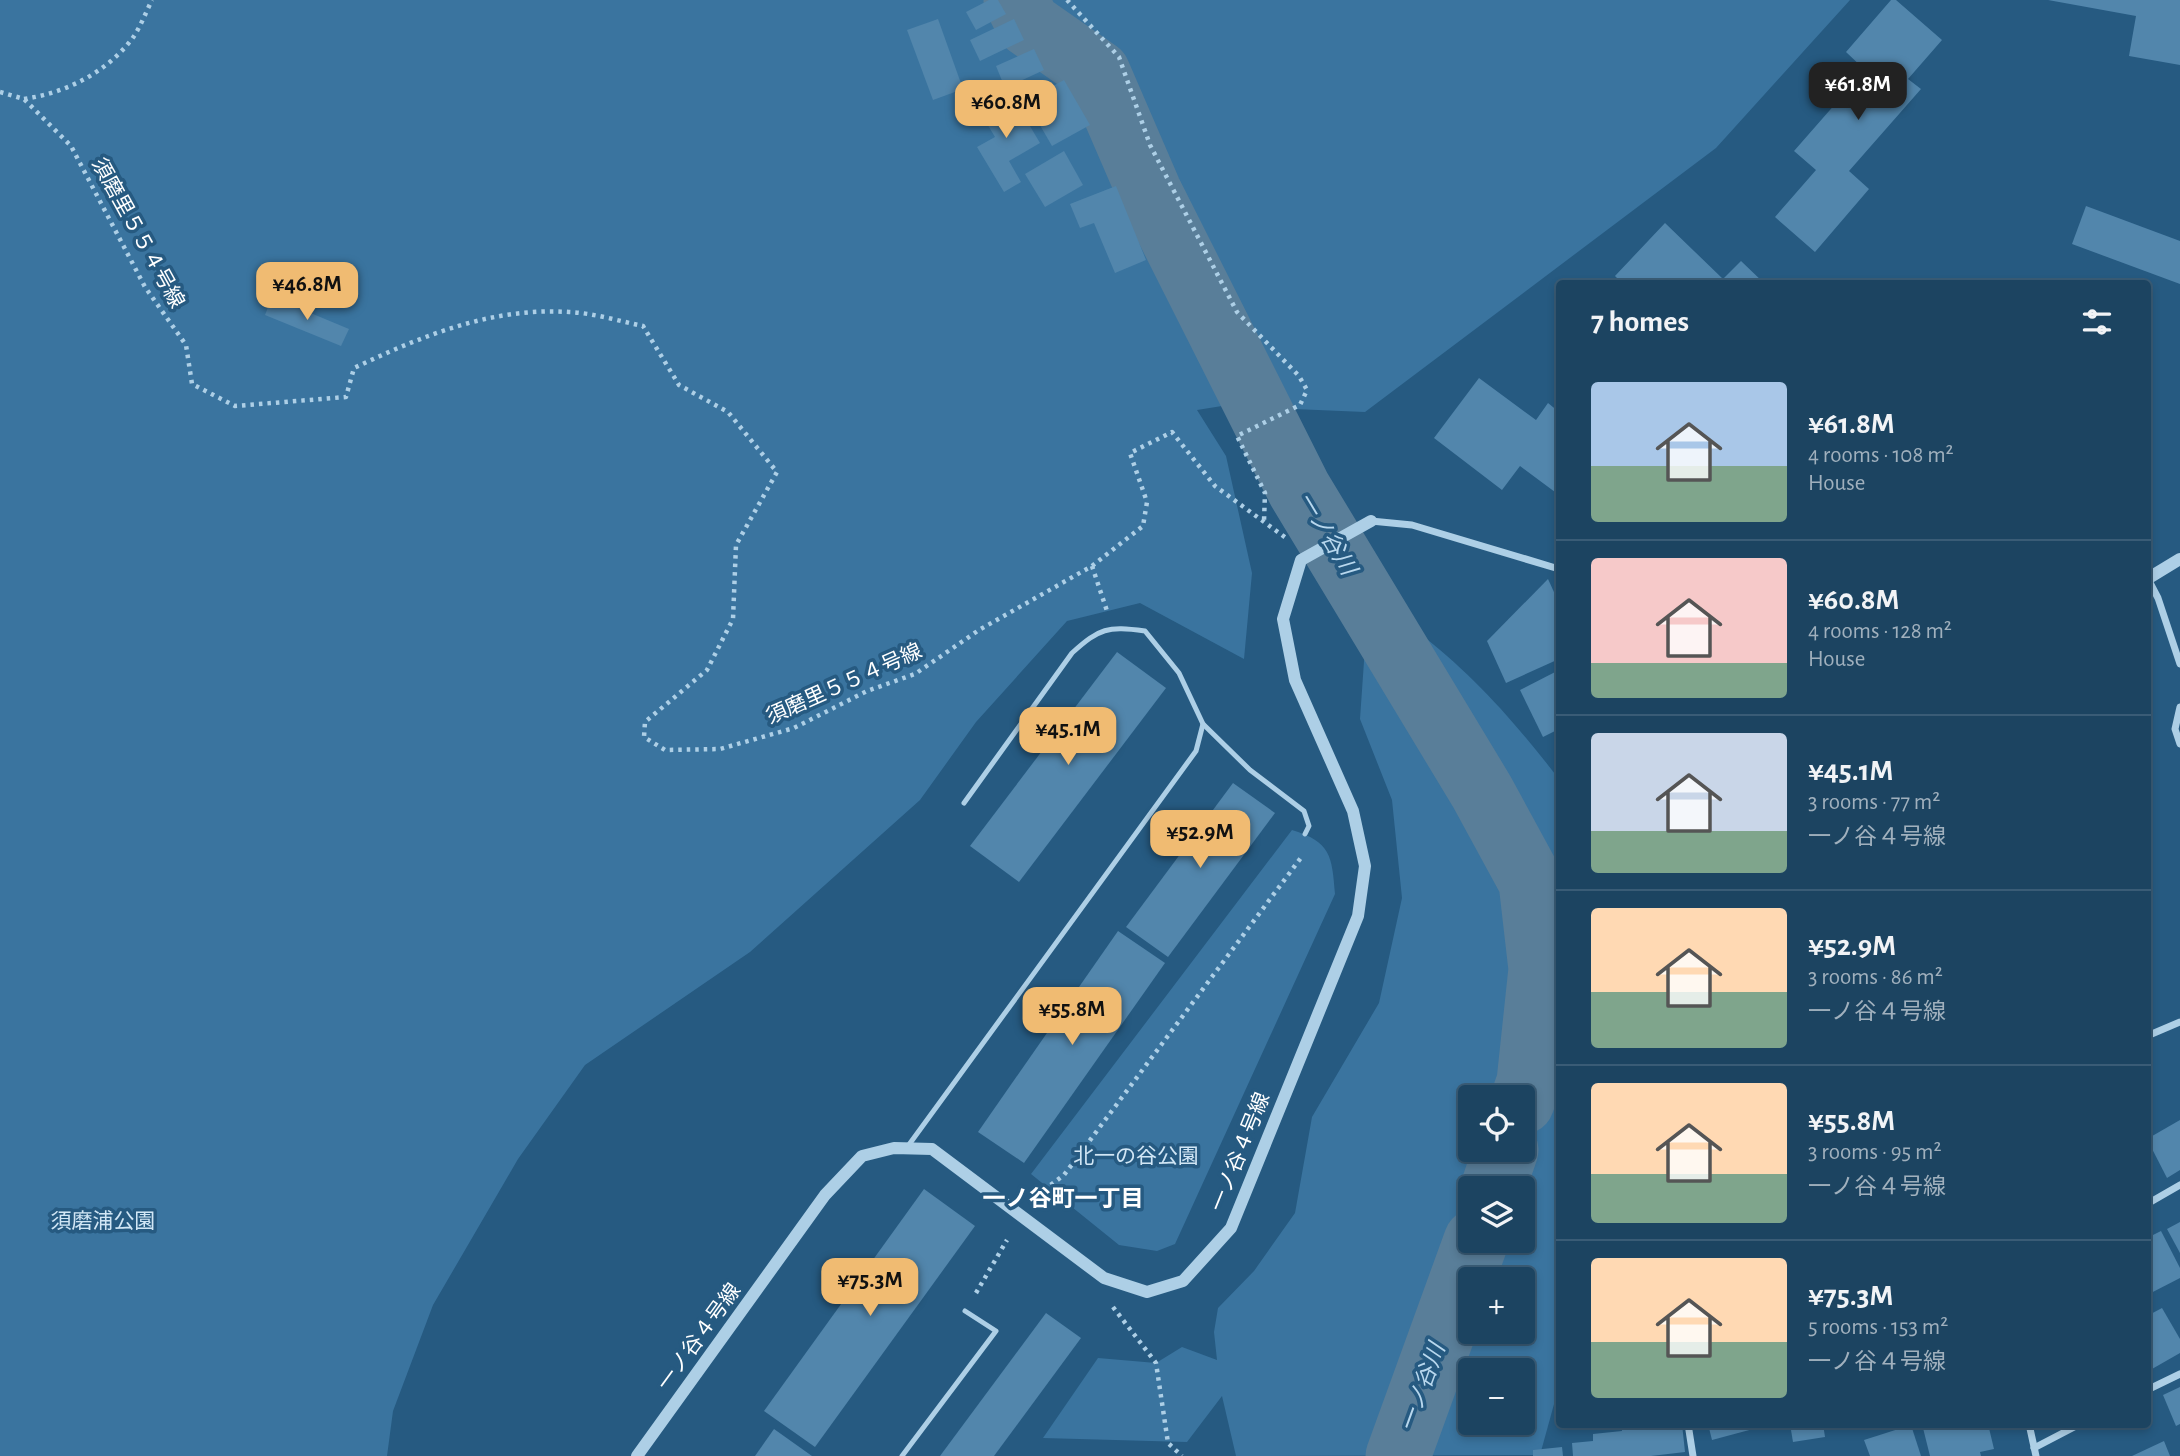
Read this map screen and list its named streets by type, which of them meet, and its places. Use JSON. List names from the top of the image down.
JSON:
{
  "streets": {
    "street": ["一ノ谷４号線"],
    "path": ["須磨里５５４号線"]
  },
  "districts": ["一ノ谷町一丁目"],
  "water": ["一ノ谷川"],
  "parks": ["北一の谷公園", "須磨浦公園"],
  "page": {
    "price": [
      "¥61.8M",
      "¥60.8M",
      "¥46.8M",
      "¥45.1M",
      "¥52.9M",
      "¥55.8M",
      "¥75.3M"
    ],
    "heading": "7 homes",
    "list": [
      {
        "name": "¥61.8M",
        "note": "4 rooms · 108 m² · House"
      },
      {
        "name": "¥60.8M",
        "note": "4 rooms · 128 m² · House"
      },
      {
        "name": "¥45.1M",
        "note": "3 rooms · 77 m² · 一ノ谷４号線"
      },
      {
        "name": "¥52.9M",
        "note": "3 rooms · 86 m² · 一ノ谷４号線"
      },
      {
        "name": "¥55.8M",
        "note": "3 rooms · 95 m² · 一ノ谷４号線"
      },
      {
        "name": "¥75.3M",
        "note": "5 rooms · 153 m² · 一ノ谷４号線"
      }
    ],
    "map_buttons": ["+", "−"]
  }
}
